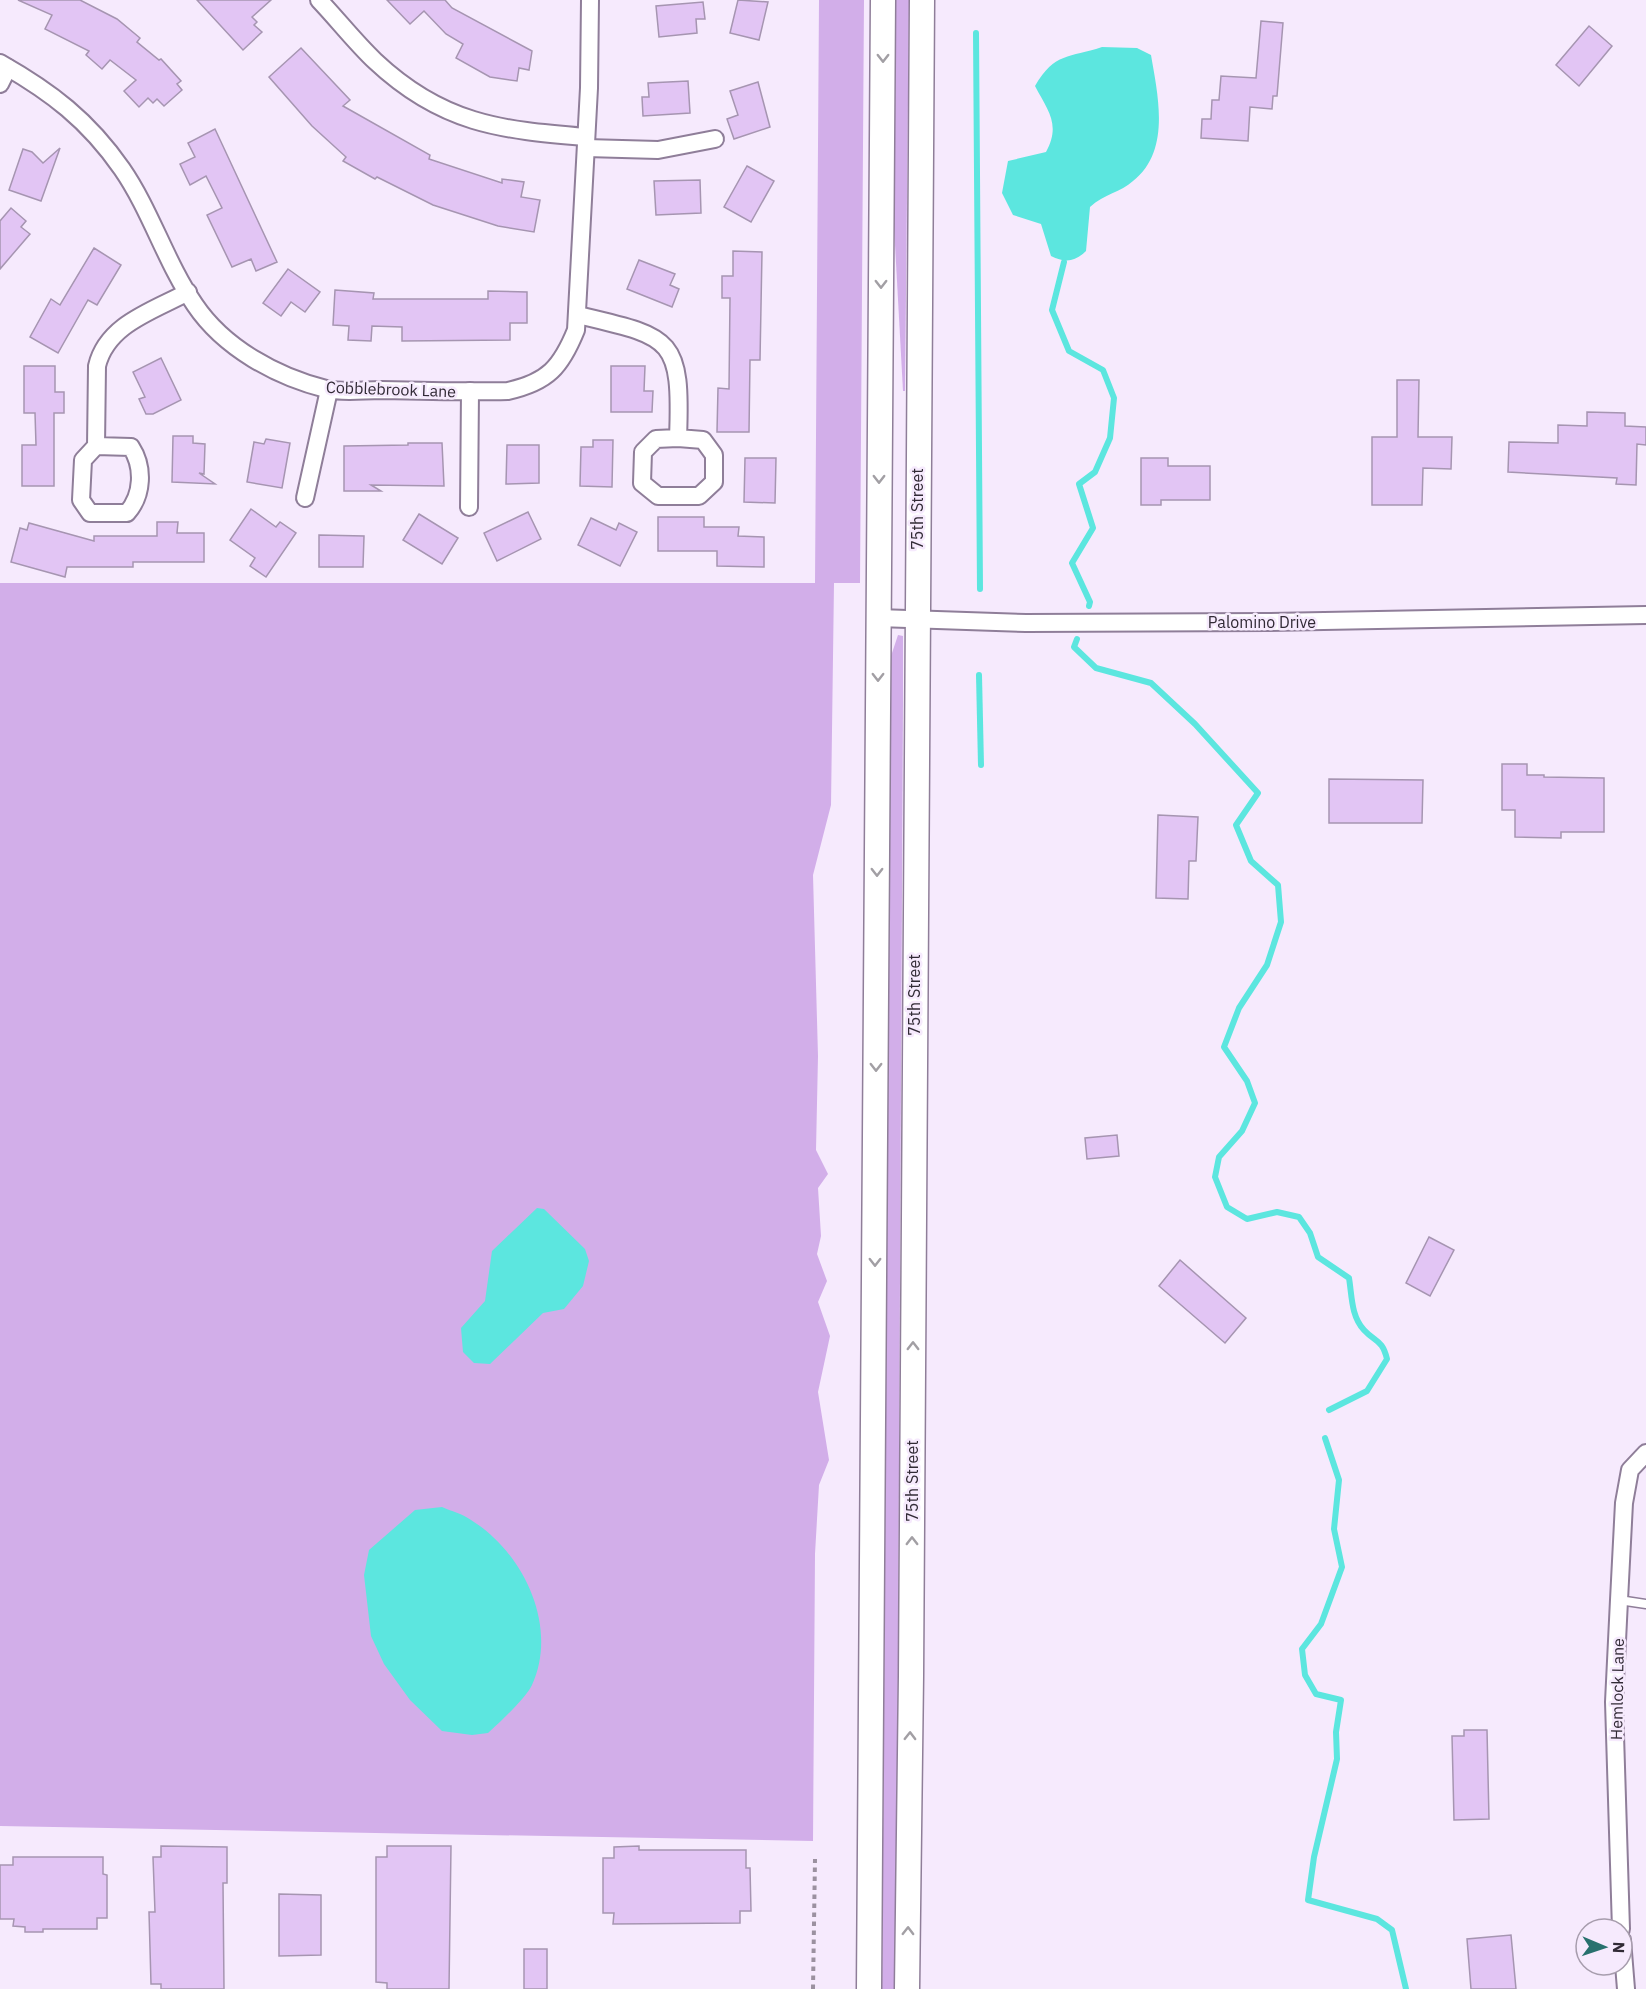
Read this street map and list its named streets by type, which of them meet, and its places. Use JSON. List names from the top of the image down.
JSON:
{
  "streets": {
    "main road": ["75th Street"],
    "street": ["Cobblebrook Lane", "Palomino Drive", "Hemlock Lane"]
  },
  "crossings": [
    ["75th Street", "Palomino Drive"]
  ],
  "north": "right"
}
